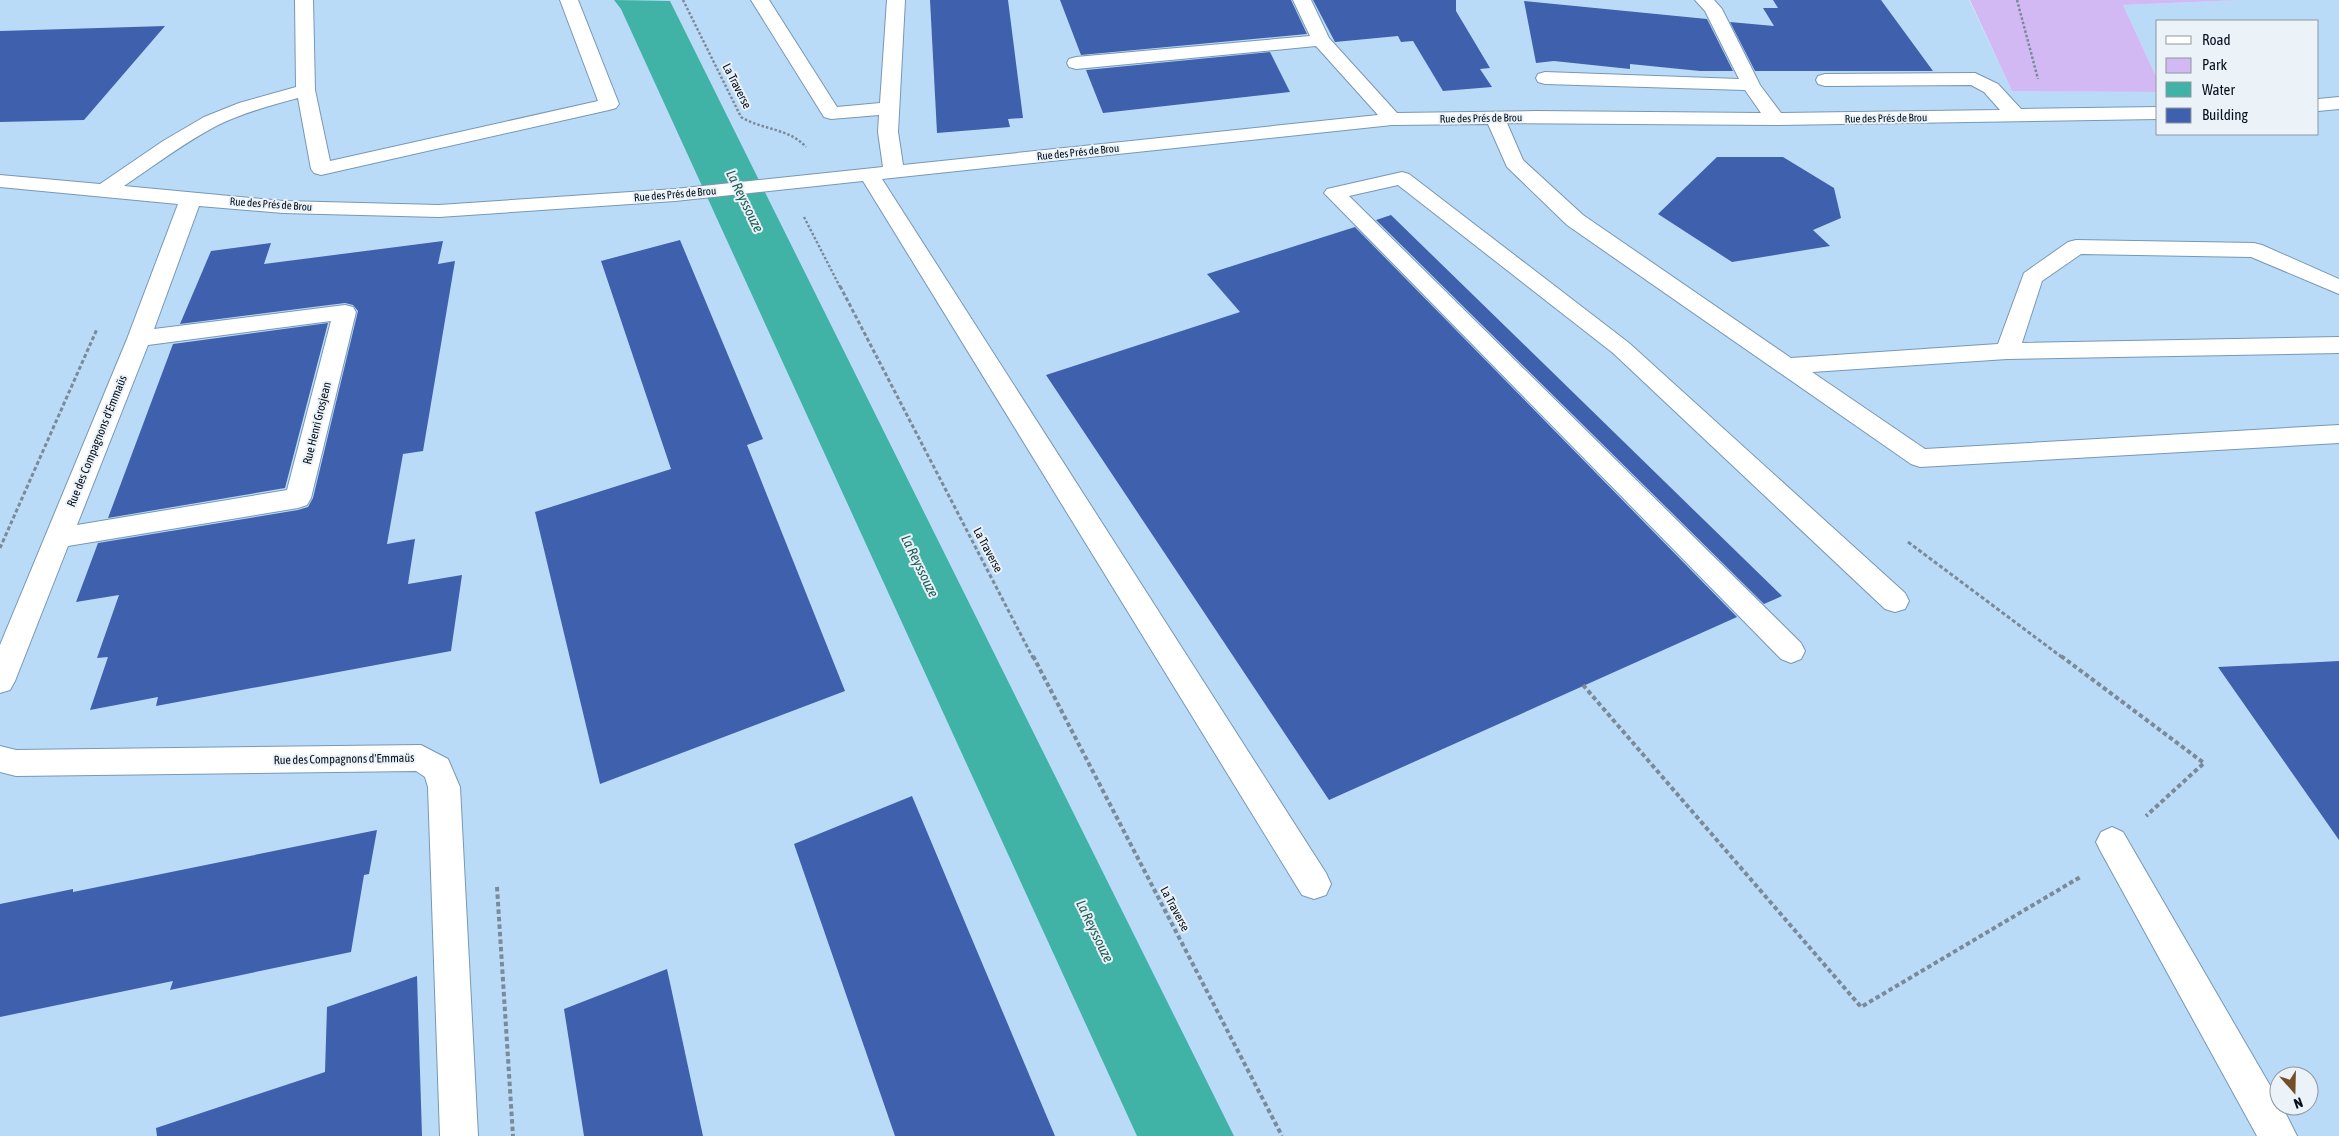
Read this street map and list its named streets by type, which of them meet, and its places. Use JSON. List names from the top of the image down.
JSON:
{
  "streets": {
    "street": ["Rue des Prés de Brou", "Rue Henri Grosjean", "Rue des Compagnons d'Emmaüs"],
    "path": ["La Traverse"]
  },
  "crossings": [
    ["La Traverse", "Rue des Prés de Brou"],
    ["Rue des Prés de Brou", "Rue des Compagnons d'Emmaüs"],
    ["Rue Henri Grosjean", "Rue des Compagnons d'Emmaüs"]
  ],
  "water": ["La Reyssouze"],
  "legend": [
    "Road",
    "Park",
    "Water",
    "Building"
  ],
  "north": "bottom"
}
